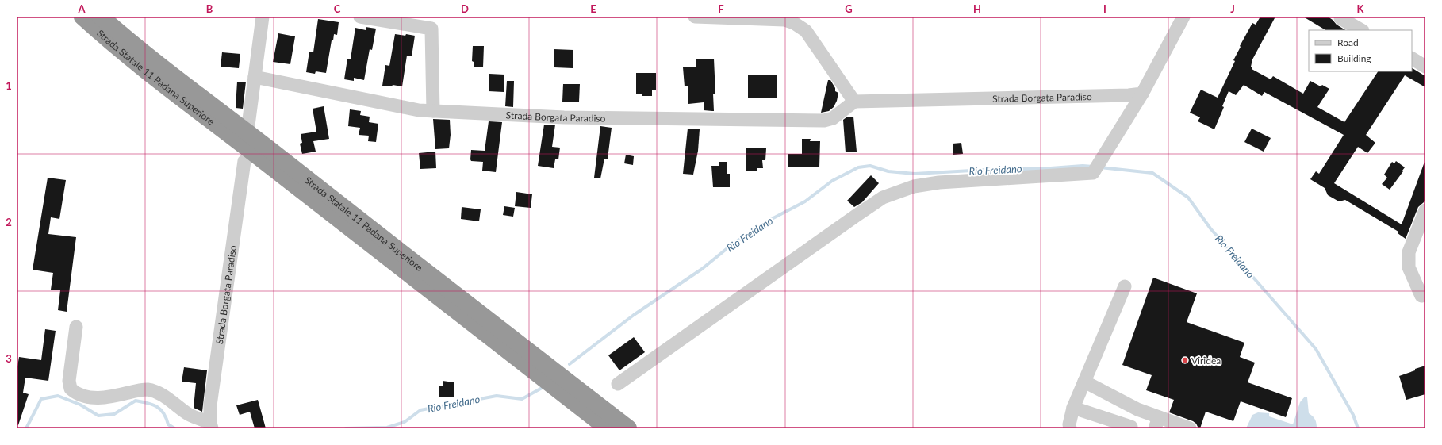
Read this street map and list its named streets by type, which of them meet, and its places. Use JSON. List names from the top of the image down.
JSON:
{
  "streets": {
    "highway": ["Strada Statale 11 Padana Superiore"],
    "street": ["Strada Borgata Paradiso"]
  },
  "water": ["Rio Freidano"],
  "places": ["Viridea"],
  "legend": ["Road", "Building"],
  "grid": {
    "columns": [
      "A",
      "B",
      "C",
      "D",
      "E",
      "F",
      "G",
      "H",
      "I",
      "J",
      "K"
    ],
    "rows": ["1", "2", "3"]
  }
}
